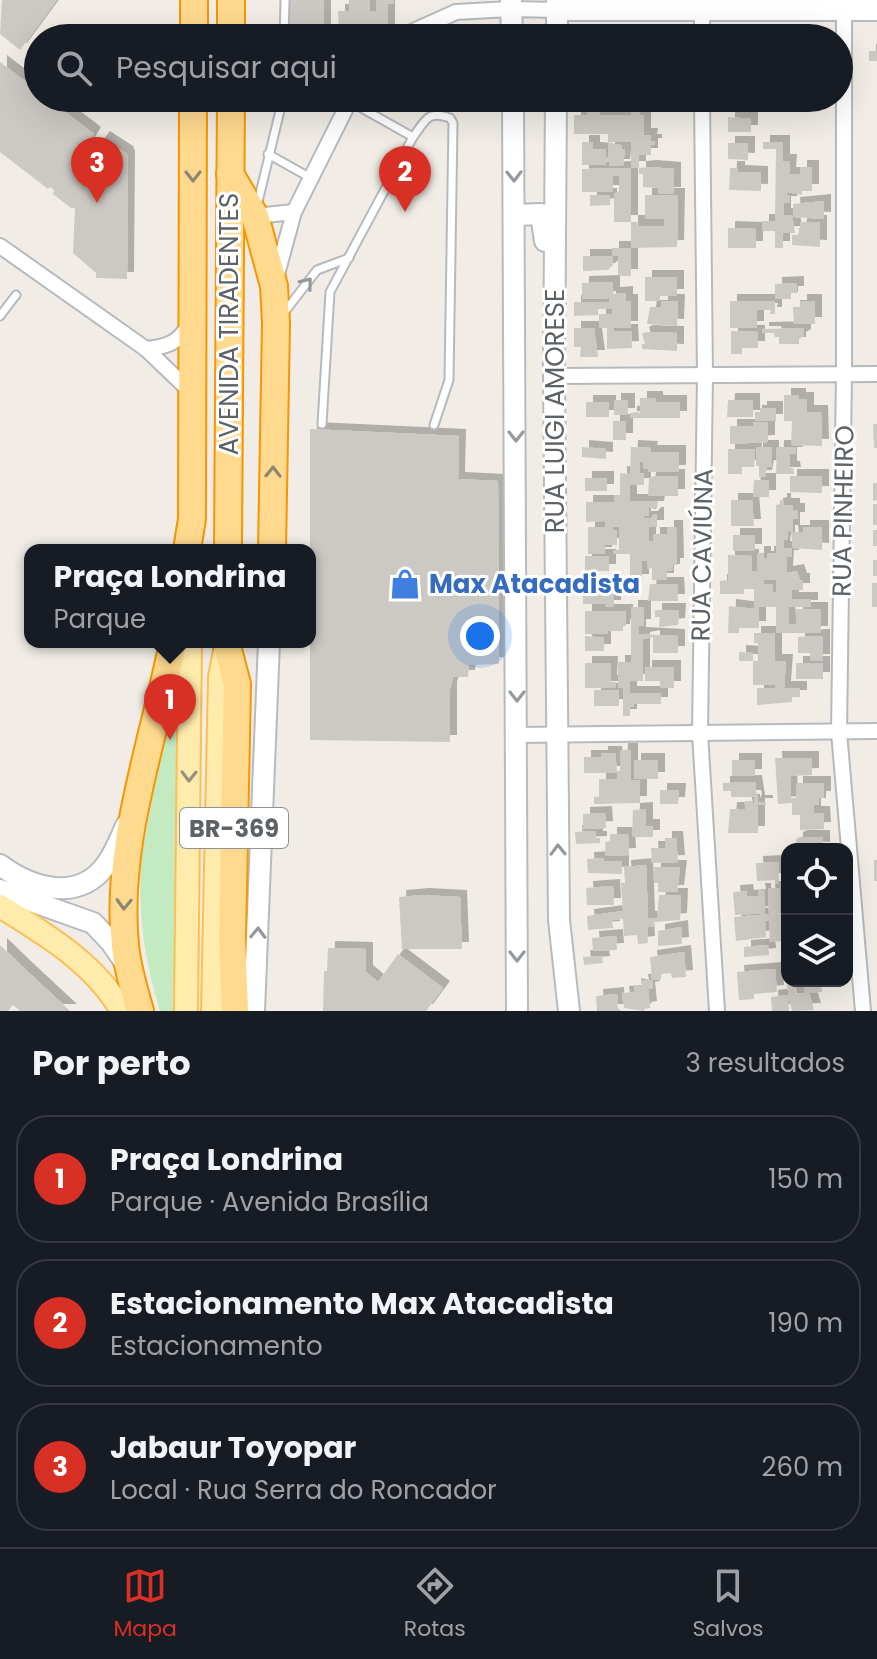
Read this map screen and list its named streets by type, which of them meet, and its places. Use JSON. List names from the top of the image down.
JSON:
{
  "streets": {
    "highway": ["AVENIDA TIRADENTES", "BR-369"],
    "street": ["RUA LUIGI AMORESE", "RUA PINHEIRO", "RUA CAVIÚNA"]
  },
  "places": {
    "shop": ["Max Atacadista"]
  },
  "page": {
    "search": "Pesquisar aqui",
    "pins": ["3", "2", "1"],
    "popup": ["Praça Londrina", "Parque"],
    "heading": ["Por perto", "3 resultados"],
    "list": [
      {
        "mark": "1",
        "name": "Praça Londrina",
        "note": "Parque · Avenida Brasília",
        "value": "150 m"
      },
      {
        "mark": "2",
        "name": "Estacionamento Max Atacadista",
        "note": "Estacionamento",
        "value": "190 m"
      },
      {
        "mark": "3",
        "name": "Jabaur Toyopar",
        "note": "Local · Rua Serra do Roncador",
        "value": "260 m"
      }
    ],
    "nav": ["Mapa", "Rotas", "Salvos"]
  }
}
